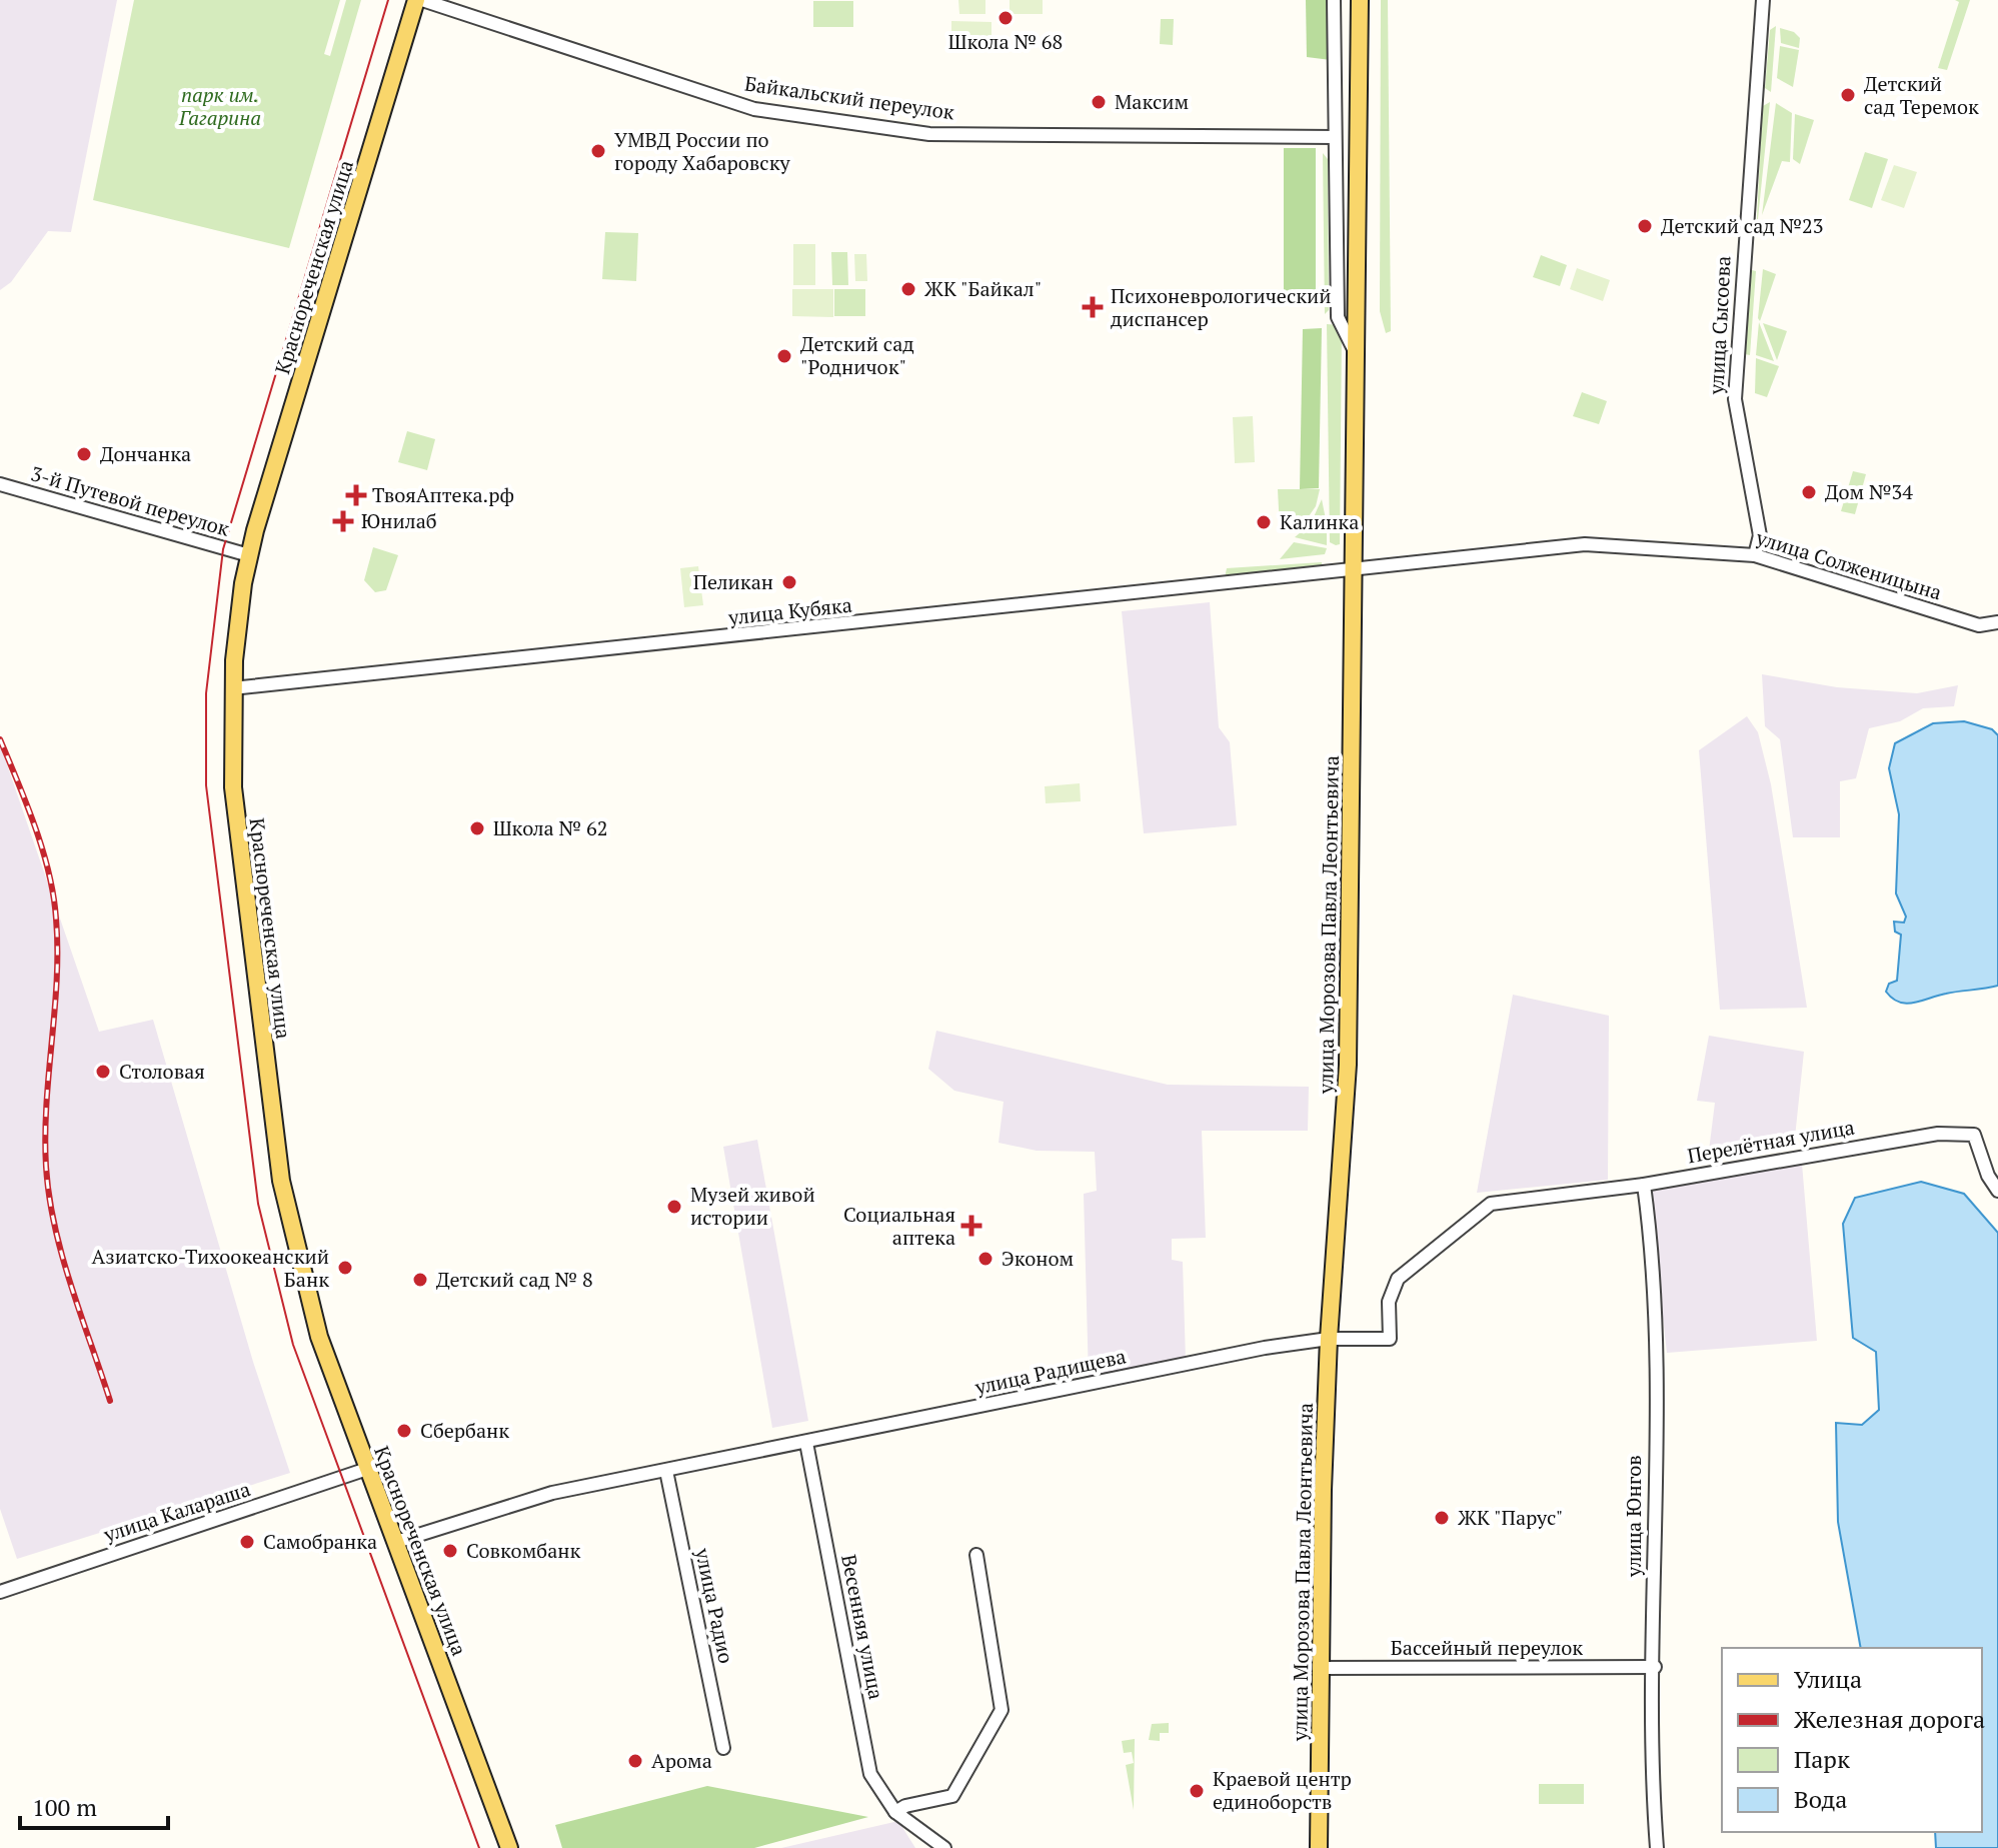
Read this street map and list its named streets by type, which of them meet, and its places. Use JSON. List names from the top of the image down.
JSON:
{
  "streets": {
    "main road": ["Краснореченская улица", "улица Морозова Павла Леонтьевича"],
    "street": [
      "Байкальский переулок",
      "улица Сысоева",
      "3-й Путевой переулок",
      "улица Солженицына",
      "улица Кубяка",
      "Перелётная улица",
      "улица Радищева",
      "улица Калараша",
      "улица Юнгов",
      "улица Радио",
      "Весенняя улица",
      "Бассейный переулок"
    ]
  },
  "crossings": [
    ["Байкальский переулок", "Краснореченская улица"],
    ["Краснореченская улица", "3-й Путевой переулок"],
    ["Краснореченская улица", "улица Кубяка"],
    ["Краснореченская улица", "улица Радищева"],
    ["Краснореченская улица", "улица Калараша"],
    ["улица Сысоева", "улица Солженицына"],
    ["улица Солженицына", "улица Кубяка"],
    ["улица Солженицына", "улица Морозова Павла Леонтьевича"],
    ["улица Кубяка", "улица Морозова Павла Леонтьевича"],
    ["улица Морозова Павла Леонтьевича", "улица Радищева"],
    ["улица Морозова Павла Леонтьевича", "Бассейный переулок"],
    ["Перелётная улица", "улица Радищева"],
    ["Перелётная улица", "улица Юнгов"],
    ["улица Радищева", "улица Юнгов"],
    ["улица Радищева", "улица Радио"],
    ["улица Радищева", "Весенняя улица"],
    ["улица Юнгов", "Бассейный переулок"]
  ],
  "parks": ["парк им. Гагарина"],
  "places": {
    "other": [
      "Школа № 68",
      "Детский сад Теремок",
      "Максим",
      "УМВД России по городу Хабаровску",
      "Детский сад №23",
      "ЖК \"Байкал\"",
      "Детский сад \"Родничок\"",
      "Дончанка",
      "Дом №34",
      "Калинка",
      "Пеликан",
      "Школа № 62",
      "Столовая",
      "Музей живой истории",
      "Эконом",
      "Азиатско-Тихоокеанский Банк",
      "Детский сад № 8",
      "Сбербанк",
      "ЖК \"Парус\"",
      "Самобранка",
      "Совкомбанк",
      "Арома",
      "Краевой центр единоборств"
    ],
    "health": [
      "Психоневрологический диспансер",
      "ТвояАптека.рф",
      "Юнилаб",
      "Социальная аптека"
    ]
  },
  "legend": [
    "Улица",
    "Железная дорога",
    "Парк",
    "Вода"
  ],
  "scale_bar": "100 m"
}
